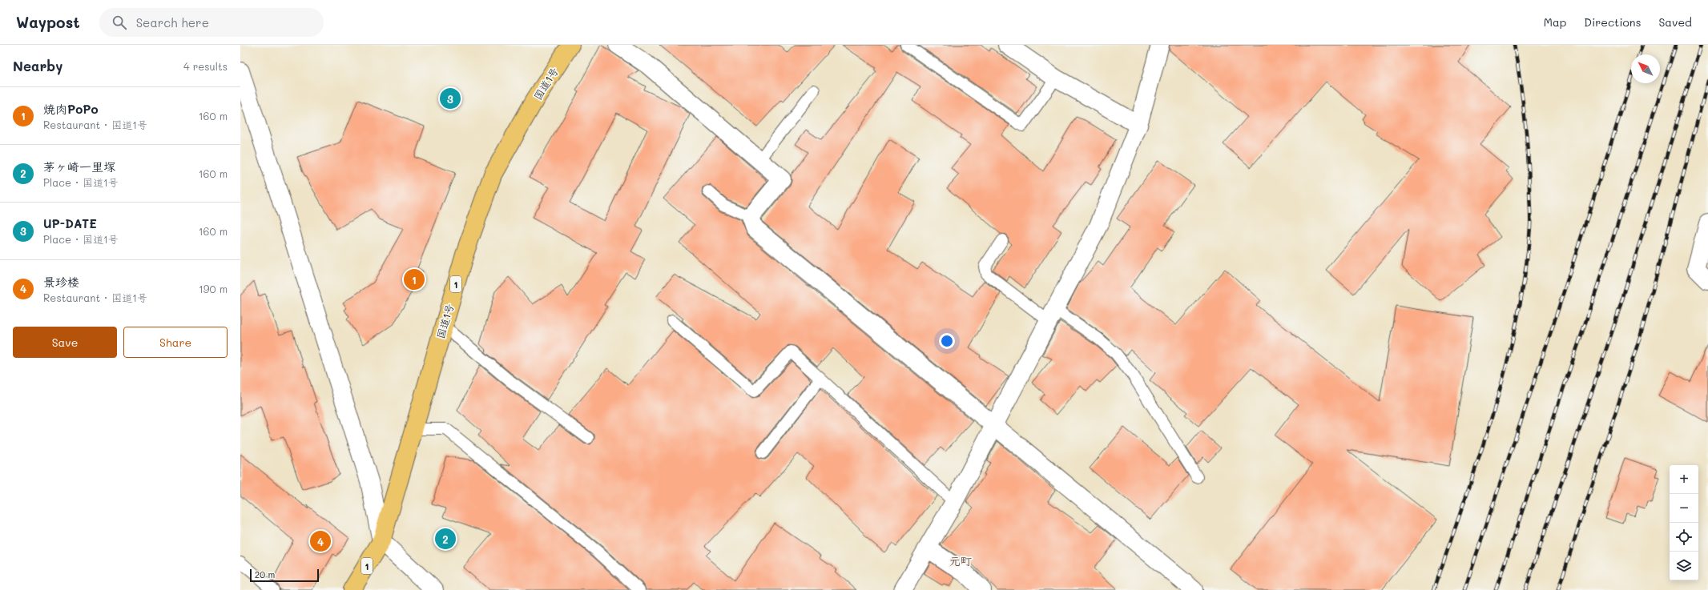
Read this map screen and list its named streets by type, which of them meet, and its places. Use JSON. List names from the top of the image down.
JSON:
{
  "streets": {
    "highway": ["国道1号", "1"]
  },
  "districts": ["元町"],
  "scale_bar": "20 m",
  "north": "top left",
  "page": {
    "header": "Waypost",
    "search": "Search here",
    "nav": ["Map", "Directions", "Saved"],
    "heading": ["Nearby", "4 results"],
    "list": [
      {
        "mark": "1",
        "name": "焼肉PoPo",
        "note": "Restaurant · 国道1号",
        "value": "160 m"
      },
      {
        "mark": "2",
        "name": "茅ヶ崎一里塚",
        "note": "Place · 国道1号",
        "value": "160 m"
      },
      {
        "mark": "3",
        "name": "UP-DATE",
        "note": "Place · 国道1号",
        "value": "160 m"
      },
      {
        "mark": "4",
        "name": "景珍楼",
        "note": "Restaurant · 国道1号",
        "value": "190 m"
      }
    ],
    "pins": [
      "3",
      "1",
      "2",
      "4"
    ],
    "buttons": ["Save", "Share"],
    "map_buttons": ["+", "−"],
    "scale": "20 m"
  }
}
